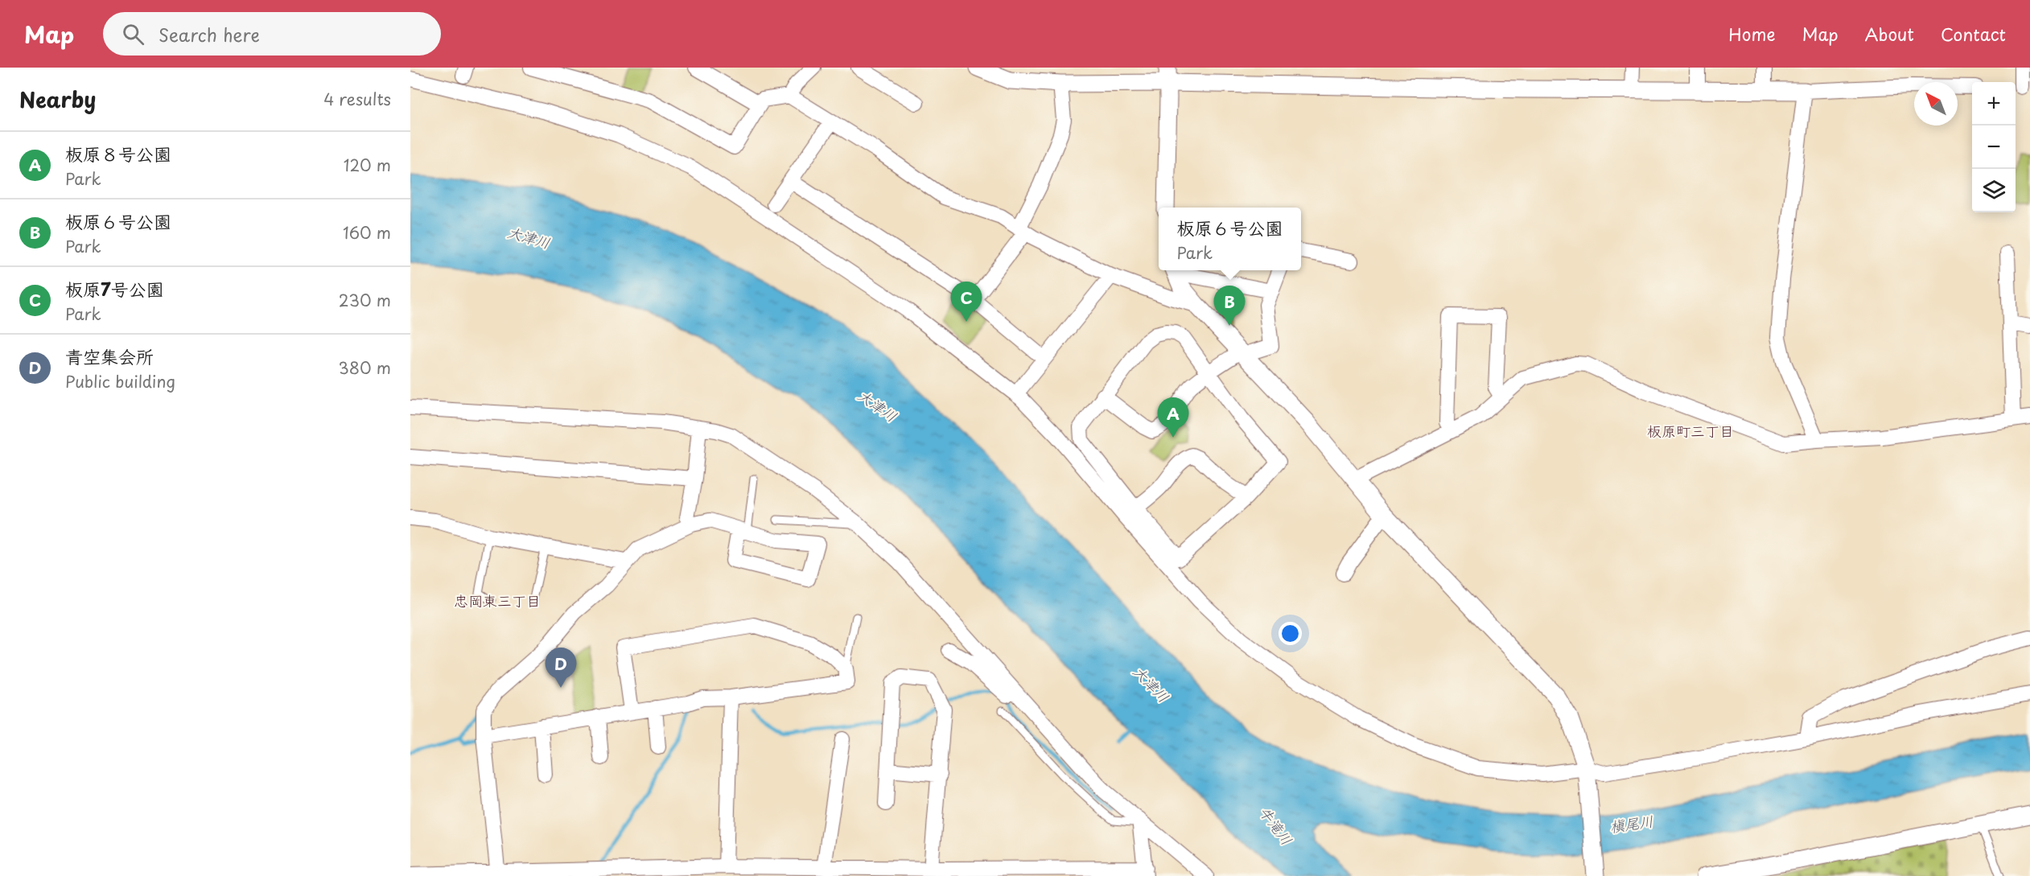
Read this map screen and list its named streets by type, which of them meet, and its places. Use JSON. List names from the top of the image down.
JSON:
{
  "districts": ["板原町三丁目", "忠岡東三丁目"],
  "water": ["大津川", "槇尾川", "牛滝川"],
  "north": "top left",
  "page": {
    "header": "Map",
    "search": "Search here",
    "nav": [
      "Home",
      "Map",
      "About",
      "Contact"
    ],
    "heading": ["Nearby", "4 results"],
    "map_buttons": ["+", "−"],
    "list": [
      {
        "mark": "A",
        "name": "板原８号公園",
        "note": "Park",
        "value": "120 m"
      },
      {
        "mark": "B",
        "name": "板原６号公園",
        "note": "Park",
        "value": "160 m"
      },
      {
        "mark": "C",
        "name": "板原7号公園",
        "note": "Park",
        "value": "230 m"
      },
      {
        "mark": "D",
        "name": "青空集会所",
        "note": "Public building",
        "value": "380 m"
      }
    ],
    "popup": ["板原６号公園", "Park"],
    "pins": [
      "C",
      "B",
      "A",
      "D"
    ]
  }
}
